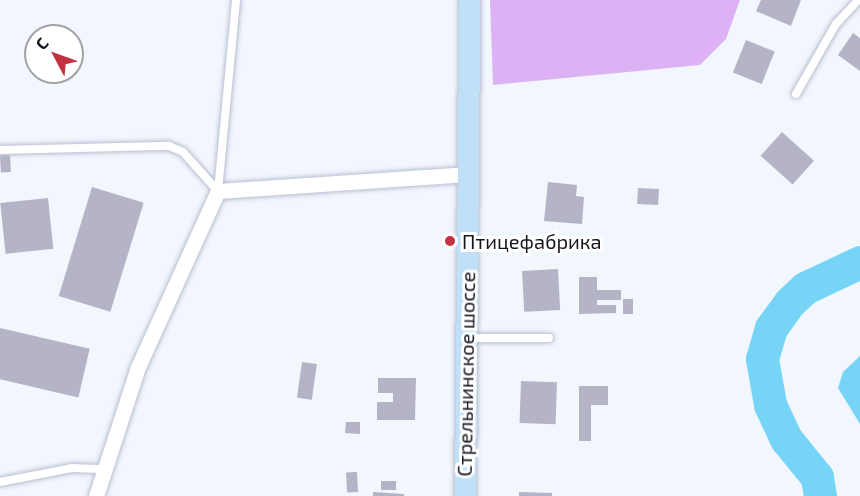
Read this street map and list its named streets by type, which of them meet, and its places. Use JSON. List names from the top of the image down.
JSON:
{
  "streets": {
    "main road": ["Стрельнинское шоссе"]
  },
  "places": ["Птицефабрика"],
  "north": "top left"
}
